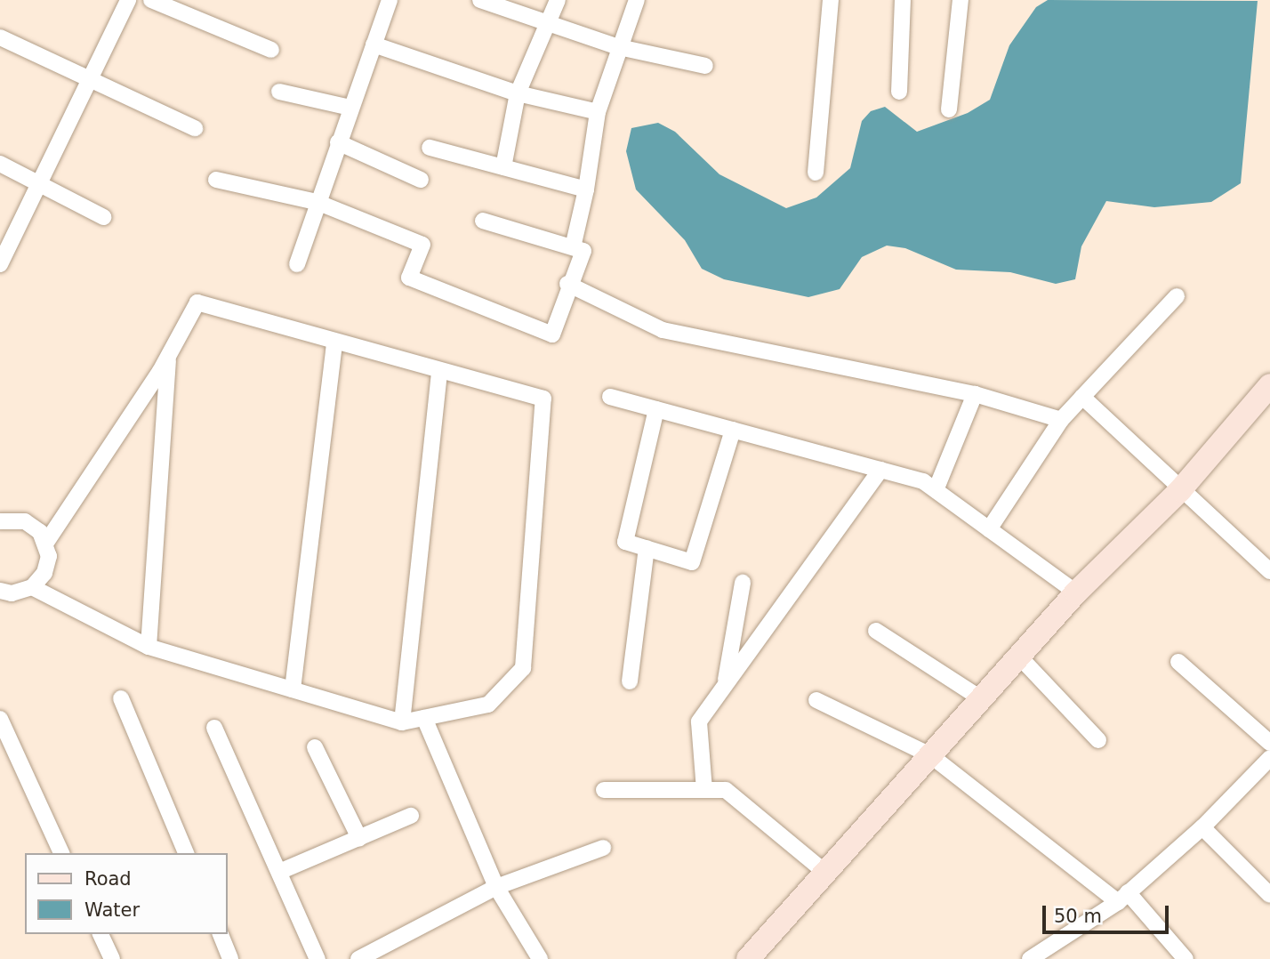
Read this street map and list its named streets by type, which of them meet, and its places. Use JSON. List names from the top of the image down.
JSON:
{
  "legend": ["Road", "Water"],
  "scale_bar": "50 m"
}
